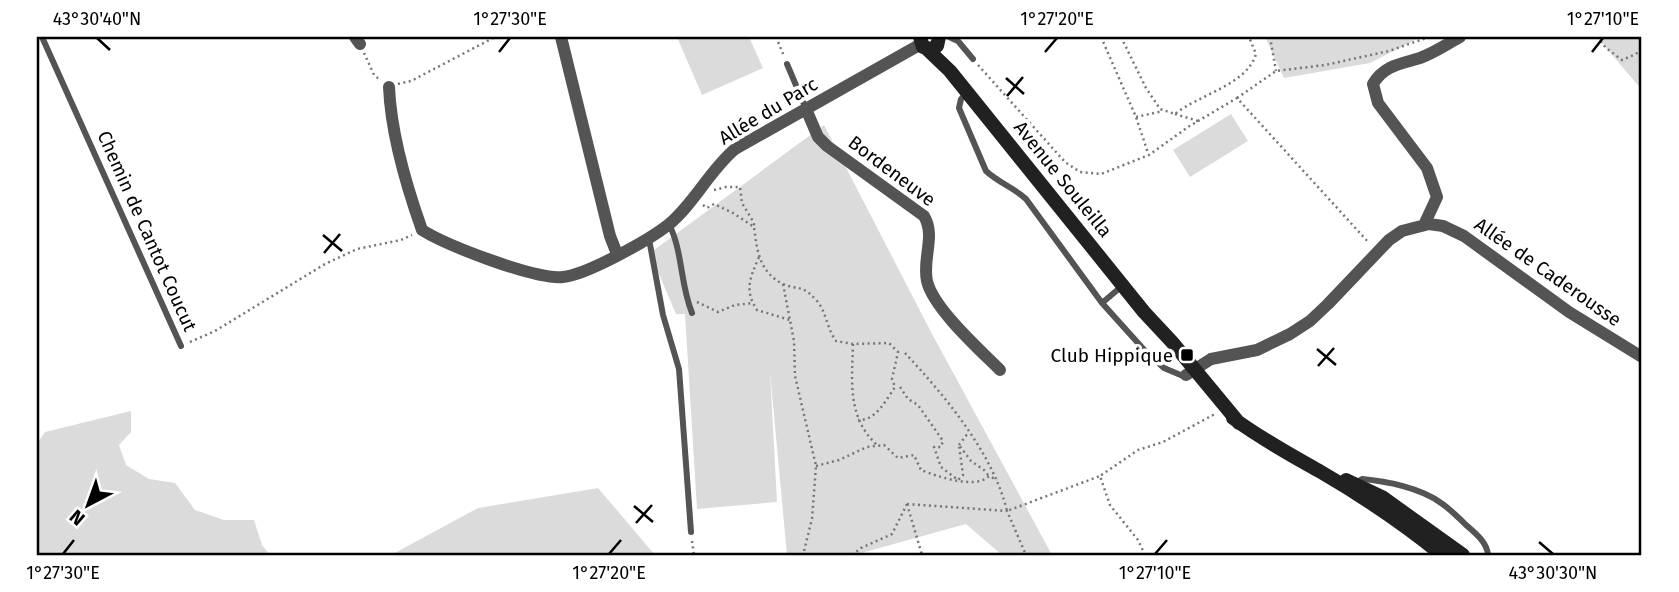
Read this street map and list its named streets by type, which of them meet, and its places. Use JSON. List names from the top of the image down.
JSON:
{
  "streets": {
    "street": [
      "Allée du Parc",
      "Bordeneuve",
      "Avenue Souleilla",
      "Allée de Caderousse"
    ],
    "lane": ["Chemin de Cantot Coucut"]
  },
  "crossings": [
    ["Allée du Parc", "Bordeneuve"],
    ["Allée du Parc", "Avenue Souleilla"],
    ["Allée du Parc", "Chemin de Cantot Coucut"]
  ],
  "places": {
    "transit": ["Club Hippique"]
  },
  "north": "bottom left",
  "coordinates": [
    "43°30'40\"N",
    "1°27'30\"E",
    "1°27'20\"E",
    "1°27'10\"E",
    "43°30'30\"N"
  ]
}
